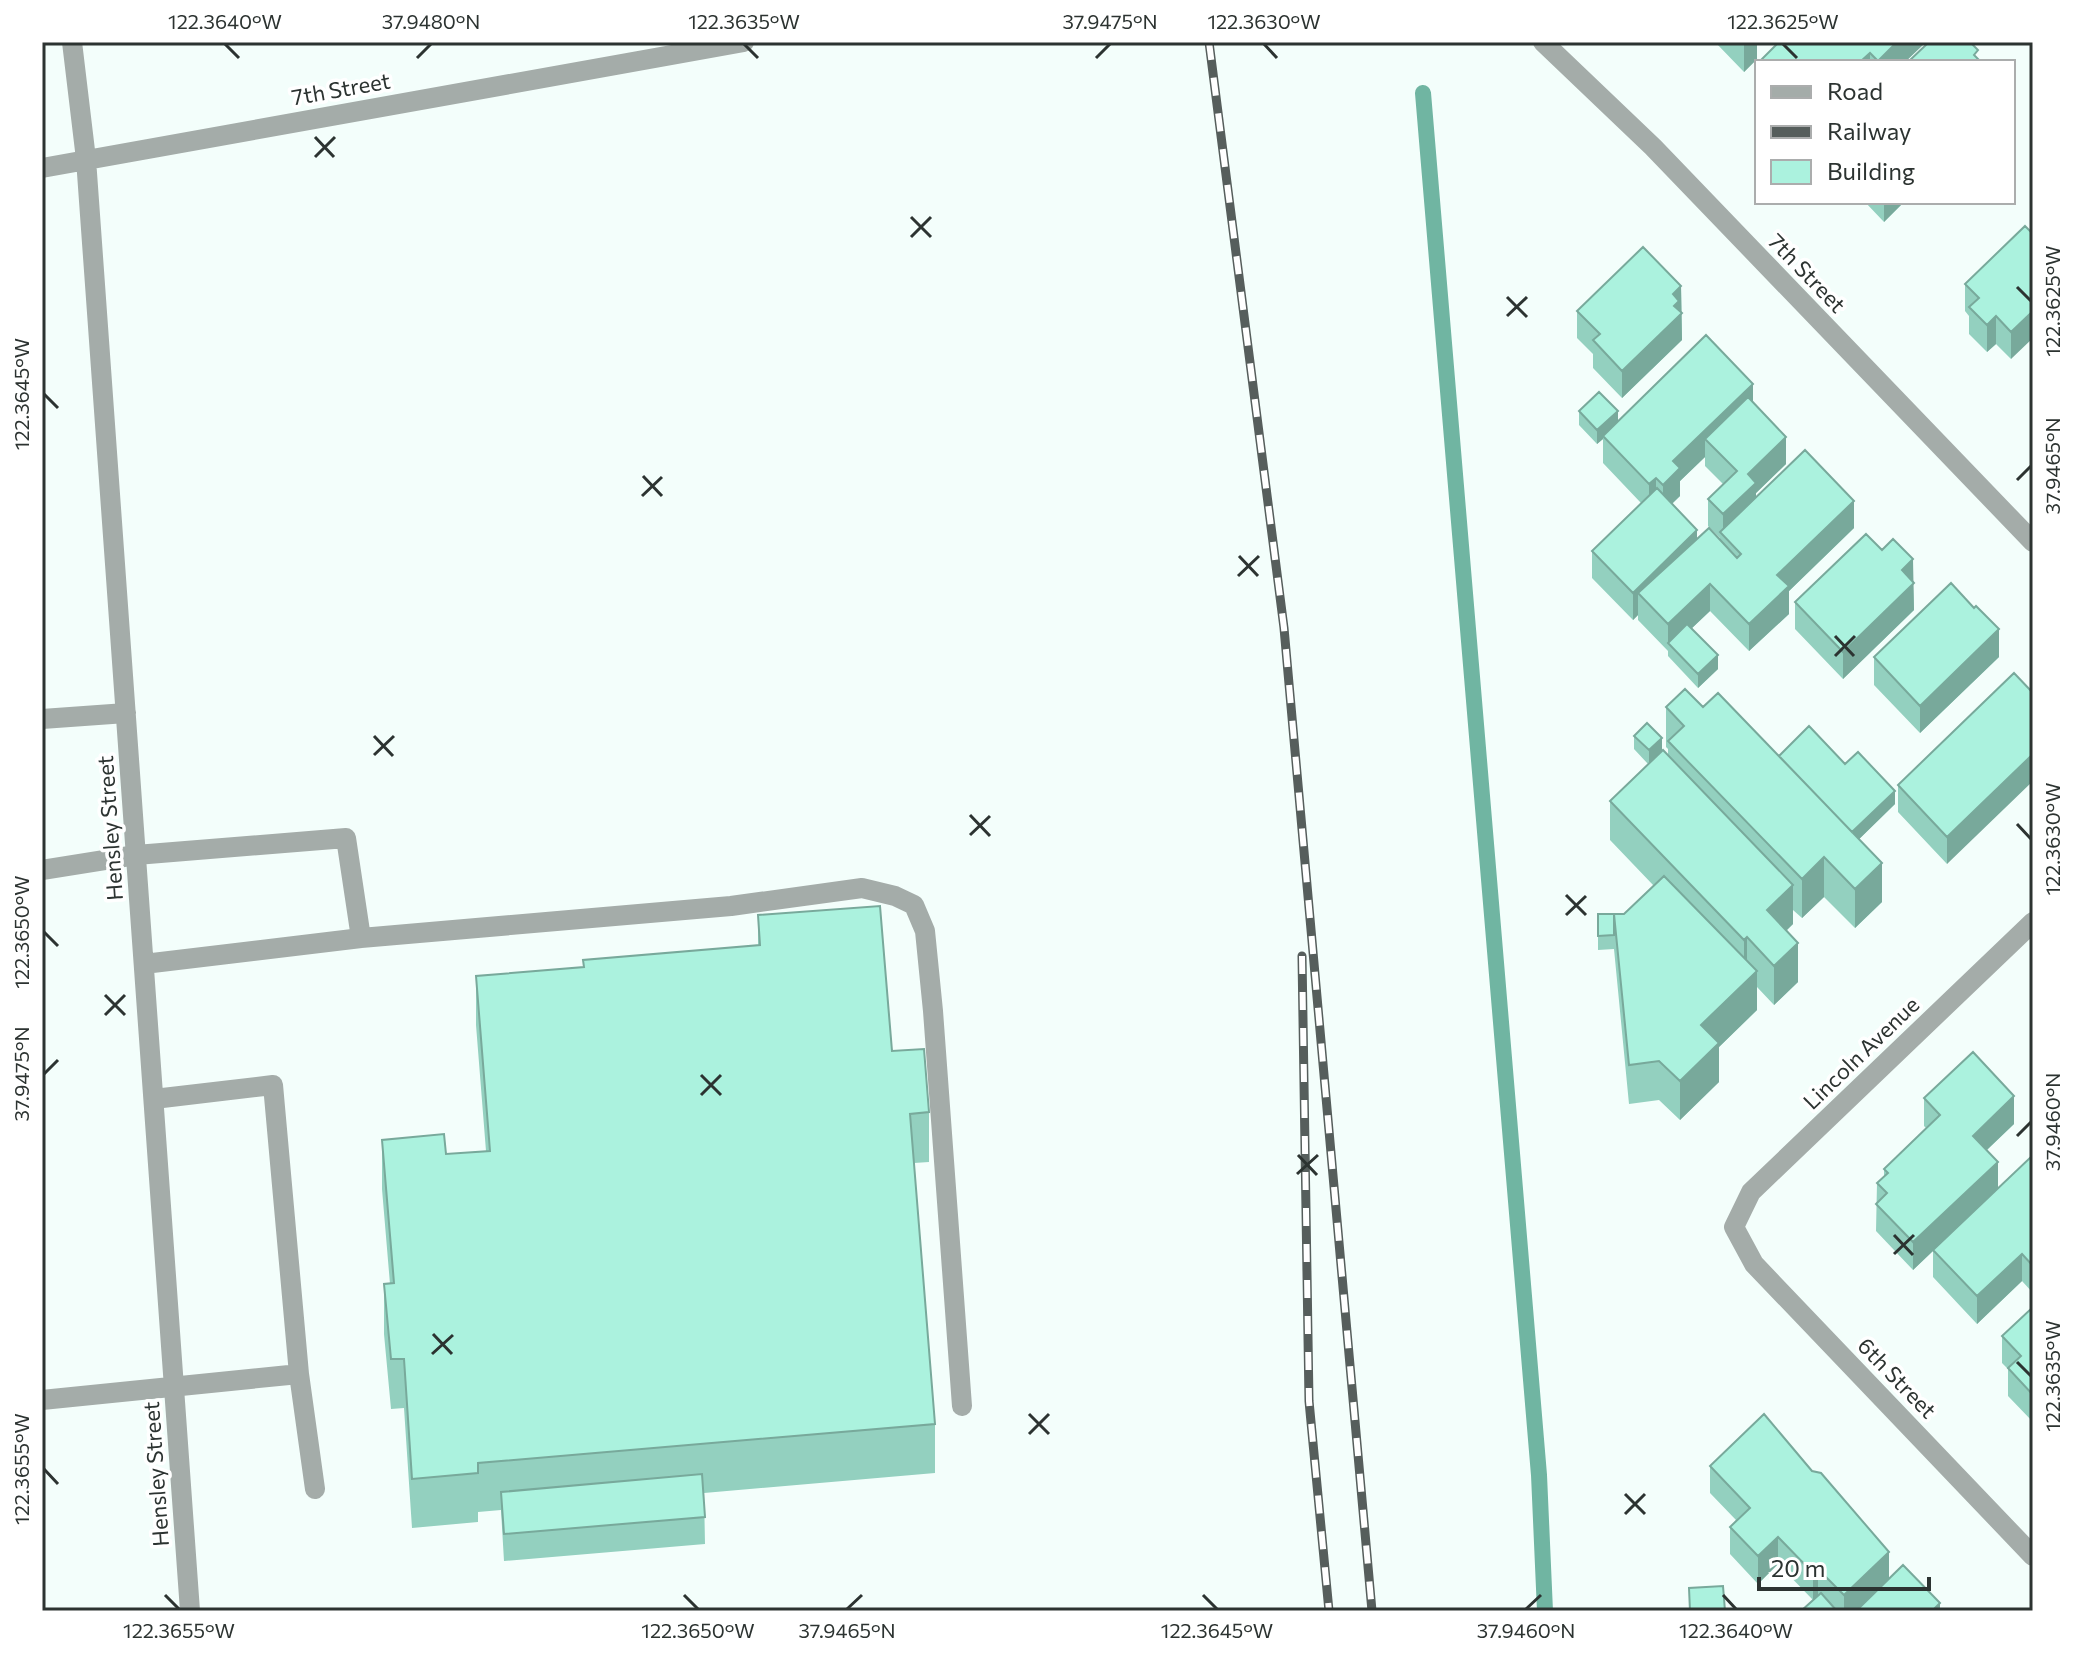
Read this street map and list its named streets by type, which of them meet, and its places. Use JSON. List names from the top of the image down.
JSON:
{
  "streets": {
    "street": [
      "7th Street",
      "Hensley Street",
      "Lincoln Avenue",
      "6th Street"
    ]
  },
  "crossings": [
    ["7th Street", "Hensley Street"],
    ["Lincoln Avenue", "6th Street"]
  ],
  "legend": ["Road", "Railway", "Building"],
  "scale_bar": "20 m",
  "coordinates": [
    "122.3640°W",
    "37.9480°N",
    "122.3635°W",
    "37.9475°N",
    "122.3630°W",
    "122.3625°W",
    "122.3645°W",
    "37.9465°N",
    "122.3650°W",
    "37.9460°N",
    "122.3655°W"
  ]
}
